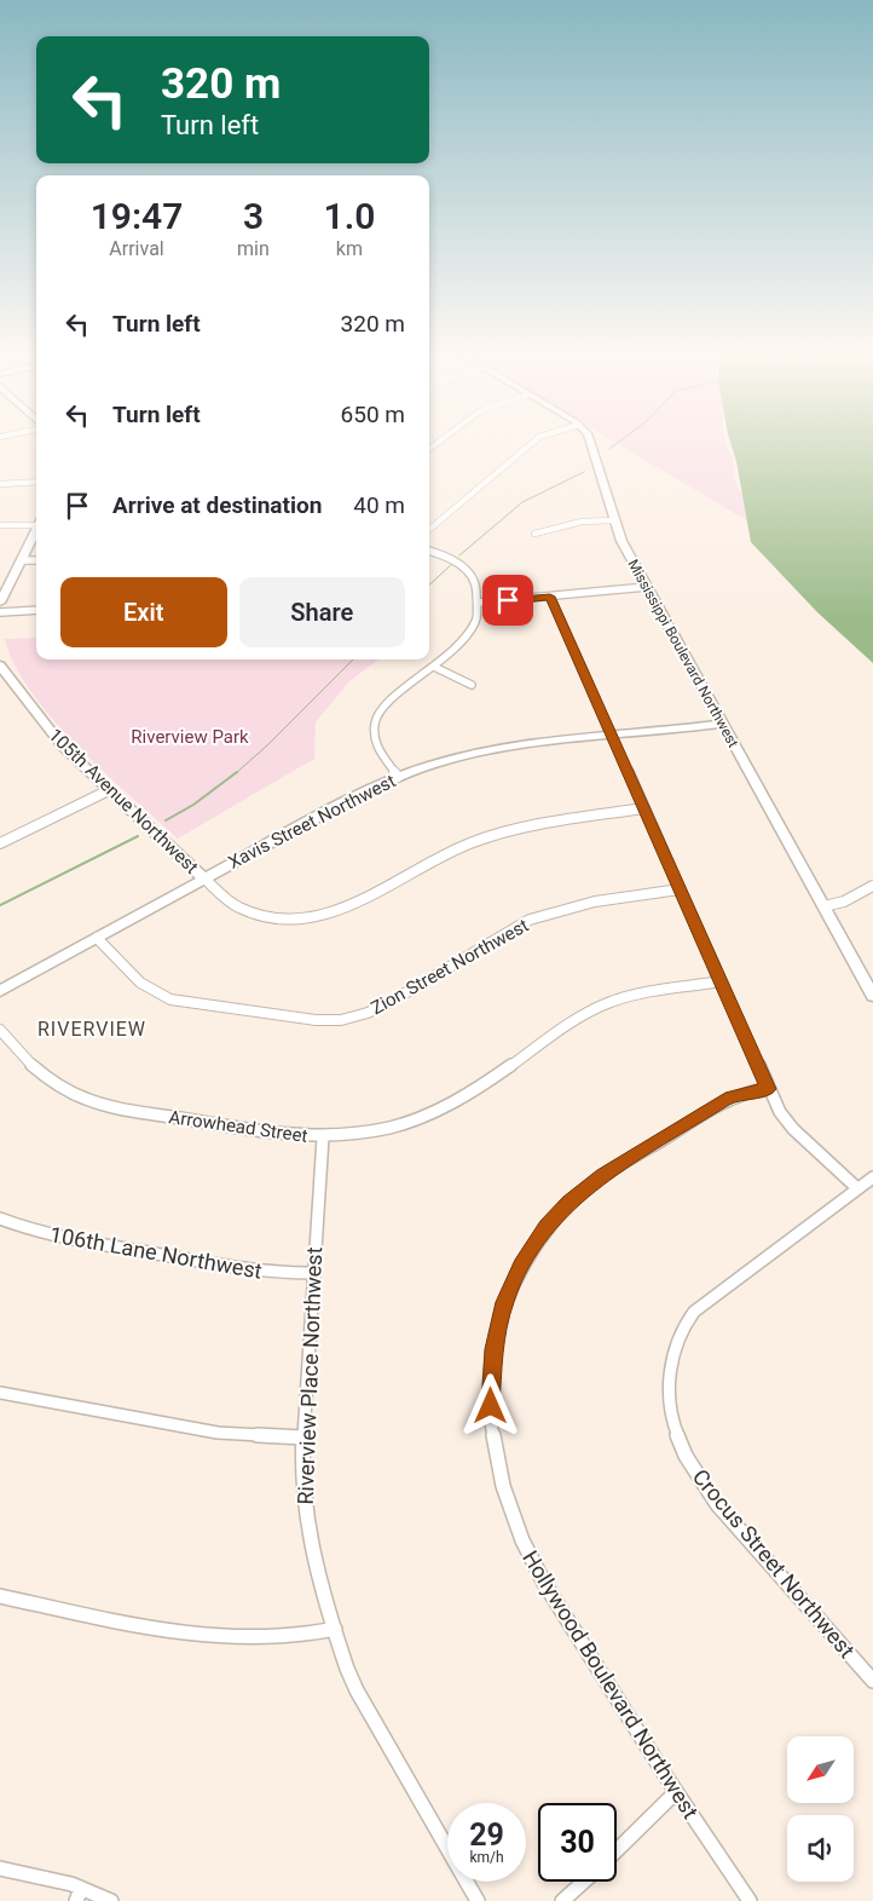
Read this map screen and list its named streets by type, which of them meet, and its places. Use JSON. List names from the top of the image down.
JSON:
{
  "streets": {
    "street": [
      "Mississippi Boulevard Northwest",
      "105th Avenue Northwest",
      "Xavis Street Northwest",
      "Zion Street Northwest",
      "Arrowhead Street",
      "106th Lane Northwest",
      "Riverview Place Northwest",
      "Crocus Street Northwest",
      "Hollywood Boulevard Northwest"
    ]
  },
  "crossings": [
    ["Mississippi Boulevard Northwest", "Xavis Street Northwest"],
    ["105th Avenue Northwest", "Xavis Street Northwest"],
    ["Xavis Street Northwest", "Zion Street Northwest"],
    ["Arrowhead Street", "Riverview Place Northwest"],
    ["106th Lane Northwest", "Riverview Place Northwest"]
  ],
  "districts": ["RIVERVIEW"],
  "parks": ["Riverview Park"],
  "north": "bottom left",
  "page": {
    "turn": ["320 m", "Turn left"],
    "eta": [
      "19:47",
      "Arrival",
      "3",
      "min",
      "1.0",
      "km"
    ],
    "list": [
      {
        "name": "Turn left",
        "value": "320 m"
      },
      {
        "name": "Turn left",
        "value": "650 m"
      },
      {
        "name": "Arrive at destination",
        "value": "40 m"
      }
    ],
    "buttons": ["Exit", "Share"],
    "speed": "29 km/h",
    "limit": "30"
  }
}
